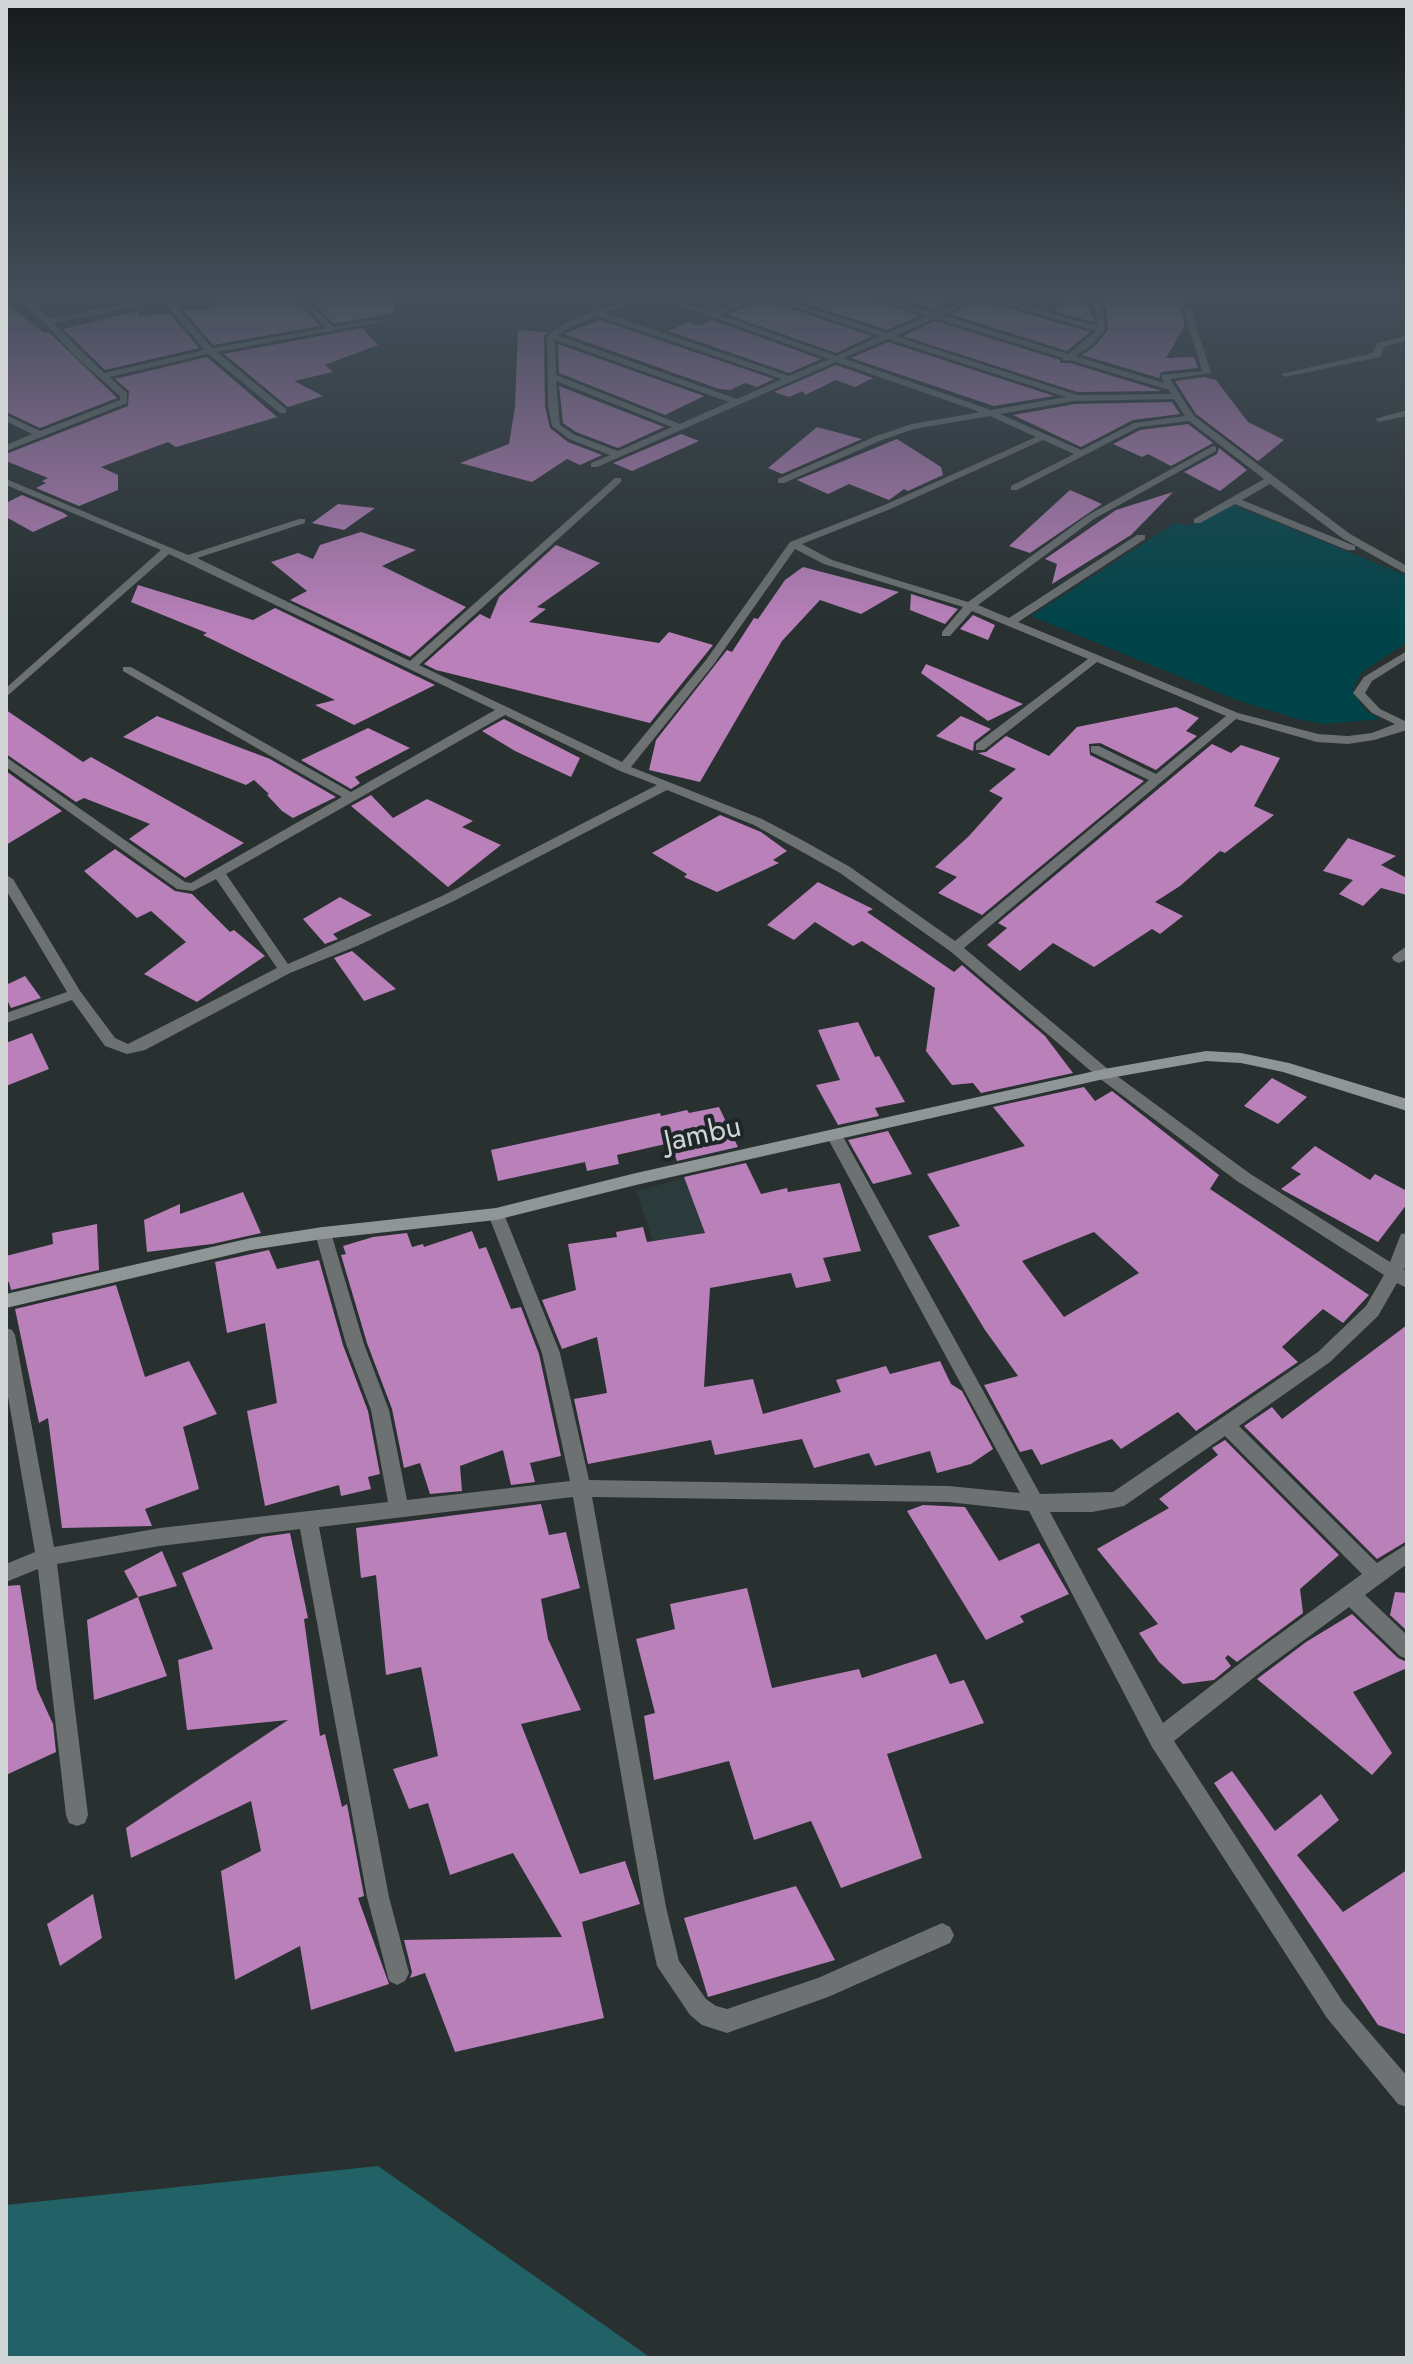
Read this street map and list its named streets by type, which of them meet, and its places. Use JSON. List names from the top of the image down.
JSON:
{
  "streets": {
    "street": ["Jambu"]
  }
}
